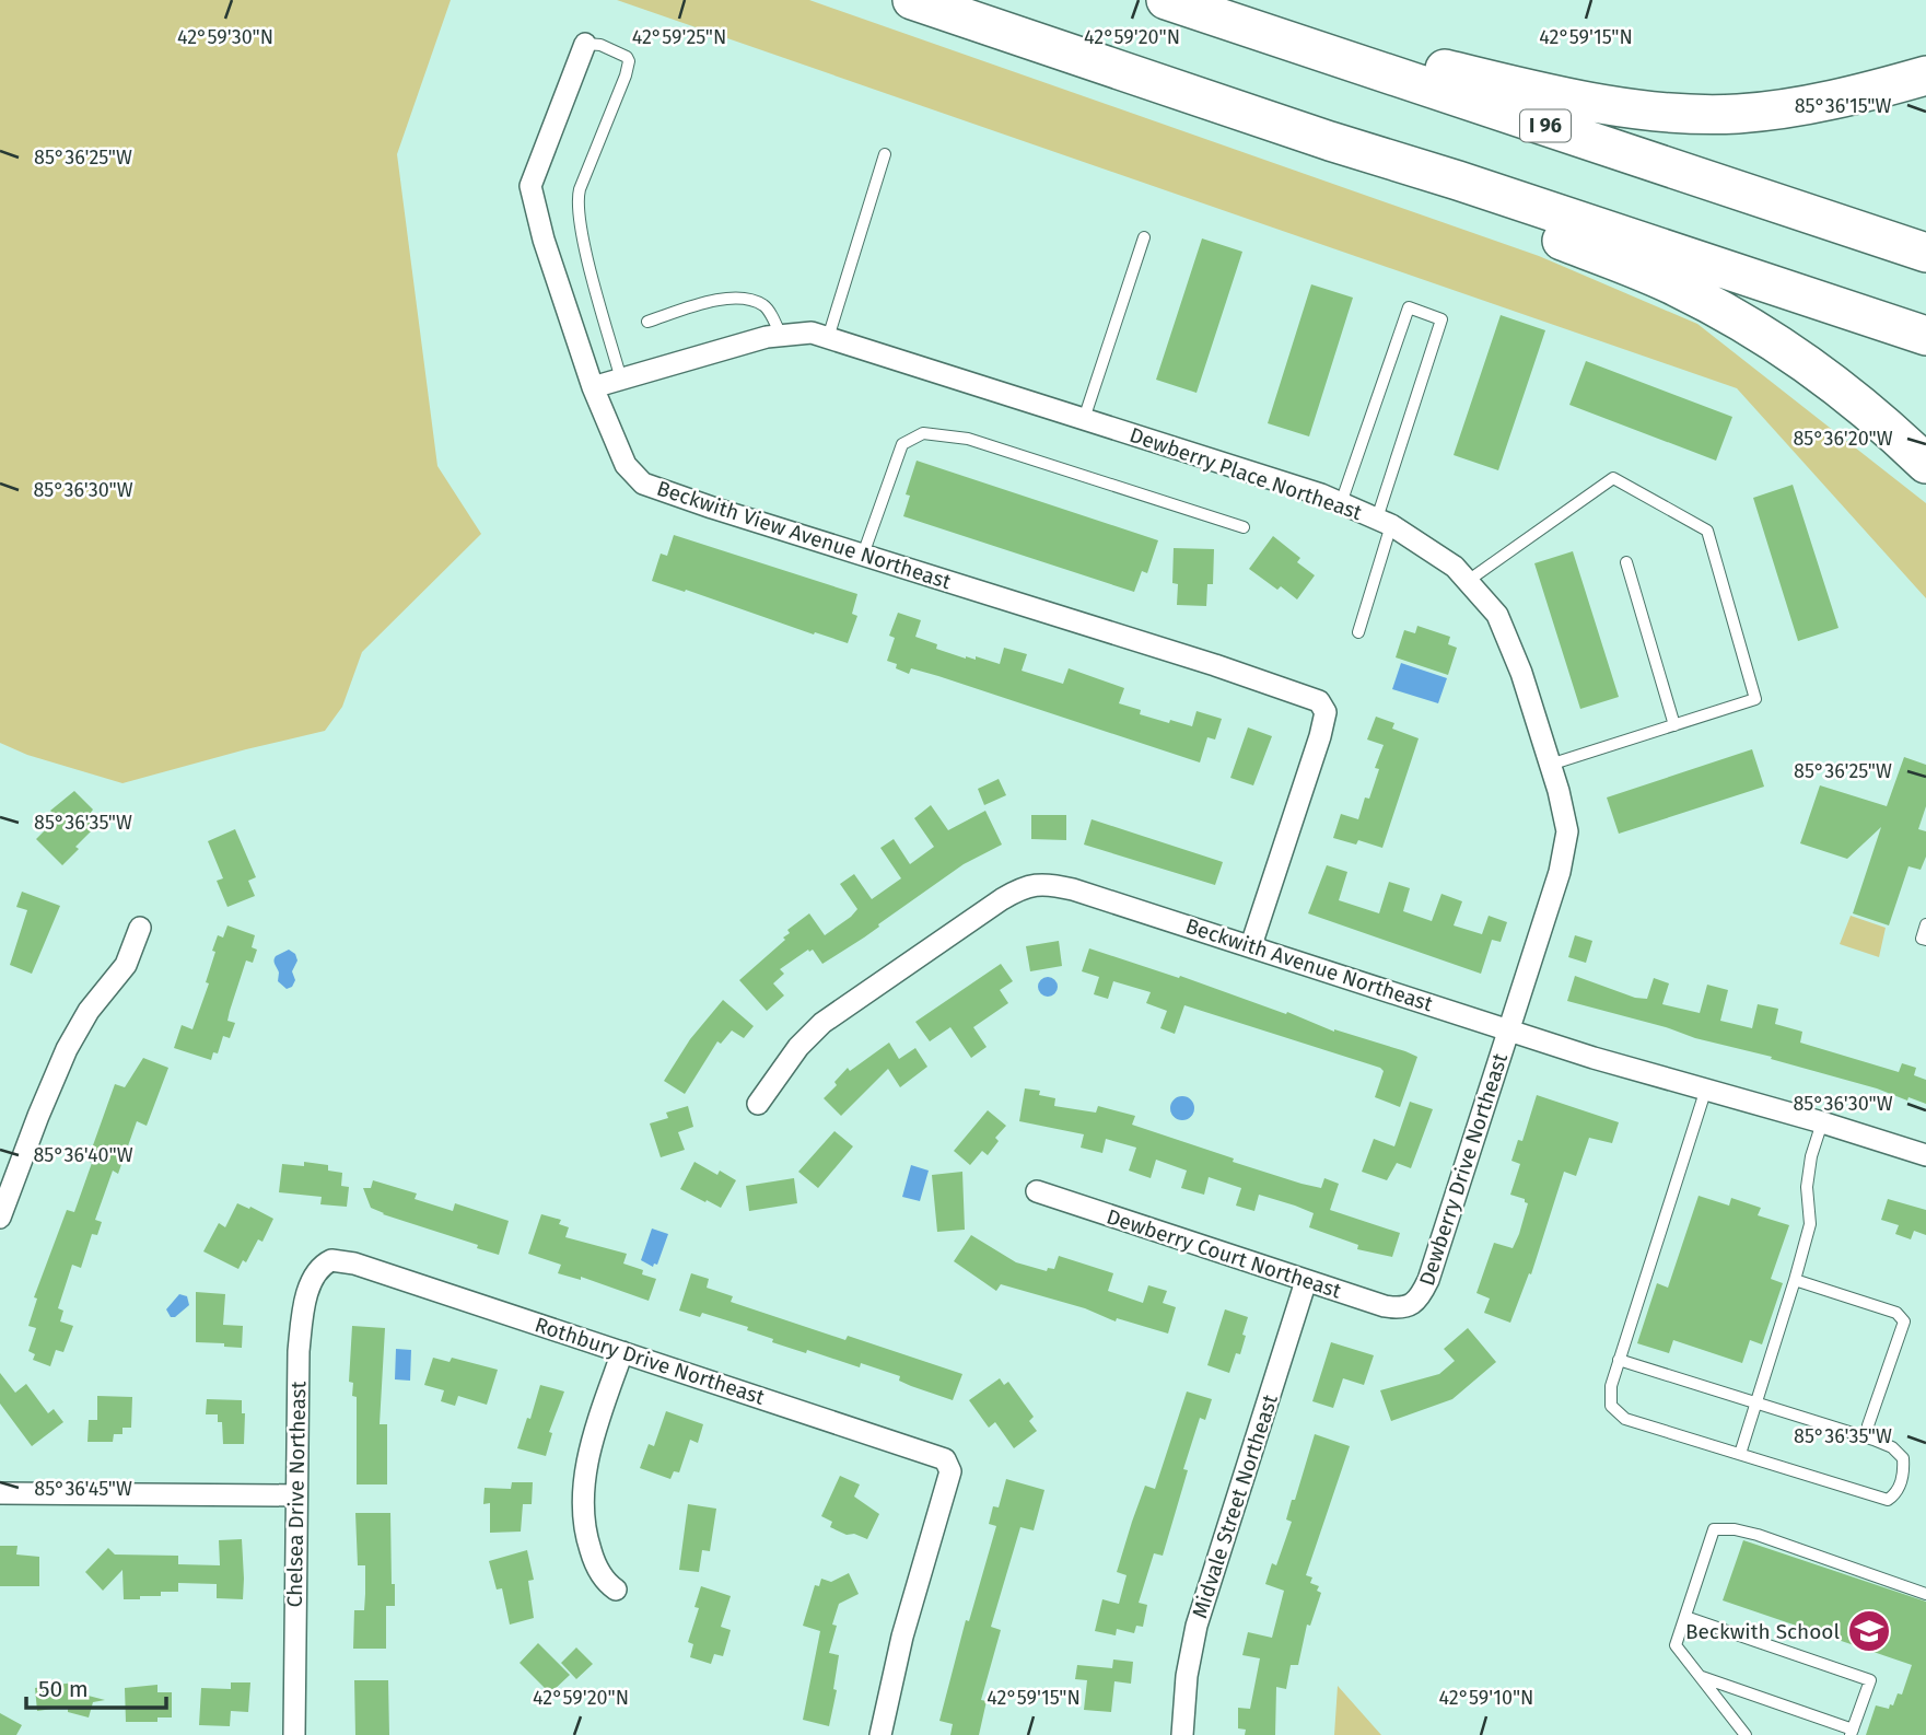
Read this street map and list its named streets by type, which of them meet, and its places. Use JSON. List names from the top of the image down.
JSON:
{
  "streets": {
    "highway": ["I 96"],
    "street": [
      "Dewberry Place Northeast",
      "Beckwith View Avenue Northeast",
      "Beckwith Avenue Northeast",
      "Dewberry Drive Northeast",
      "Dewberry Court Northeast",
      "Rothbury Drive Northeast",
      "Chelsea Drive Northeast",
      "Midvale Street Northeast"
    ]
  },
  "crossings": [
    ["Dewberry Place Northeast", "Beckwith View Avenue Northeast"],
    ["Dewberry Place Northeast", "Beckwith Avenue Northeast"],
    ["Dewberry Place Northeast", "Dewberry Drive Northeast"],
    ["Beckwith View Avenue Northeast", "Beckwith Avenue Northeast"],
    ["Beckwith Avenue Northeast", "Dewberry Drive Northeast"],
    ["Dewberry Drive Northeast", "Dewberry Court Northeast"],
    ["Dewberry Court Northeast", "Midvale Street Northeast"],
    ["Rothbury Drive Northeast", "Chelsea Drive Northeast"]
  ],
  "places": {
    "school or university": ["Beckwith School"]
  },
  "scale_bar": "50 m",
  "coordinates": [
    "42°59'30\"N",
    "42°59'25\"N",
    "42°59'20\"N",
    "42°59'15\"N",
    "85°36'15\"W",
    "85°36'25\"W",
    "85°36'20\"W",
    "85°36'30\"W",
    "85°36'35\"W",
    "85°36'40\"W",
    "85°36'45\"W",
    "42°59'10\"N"
  ]
}
